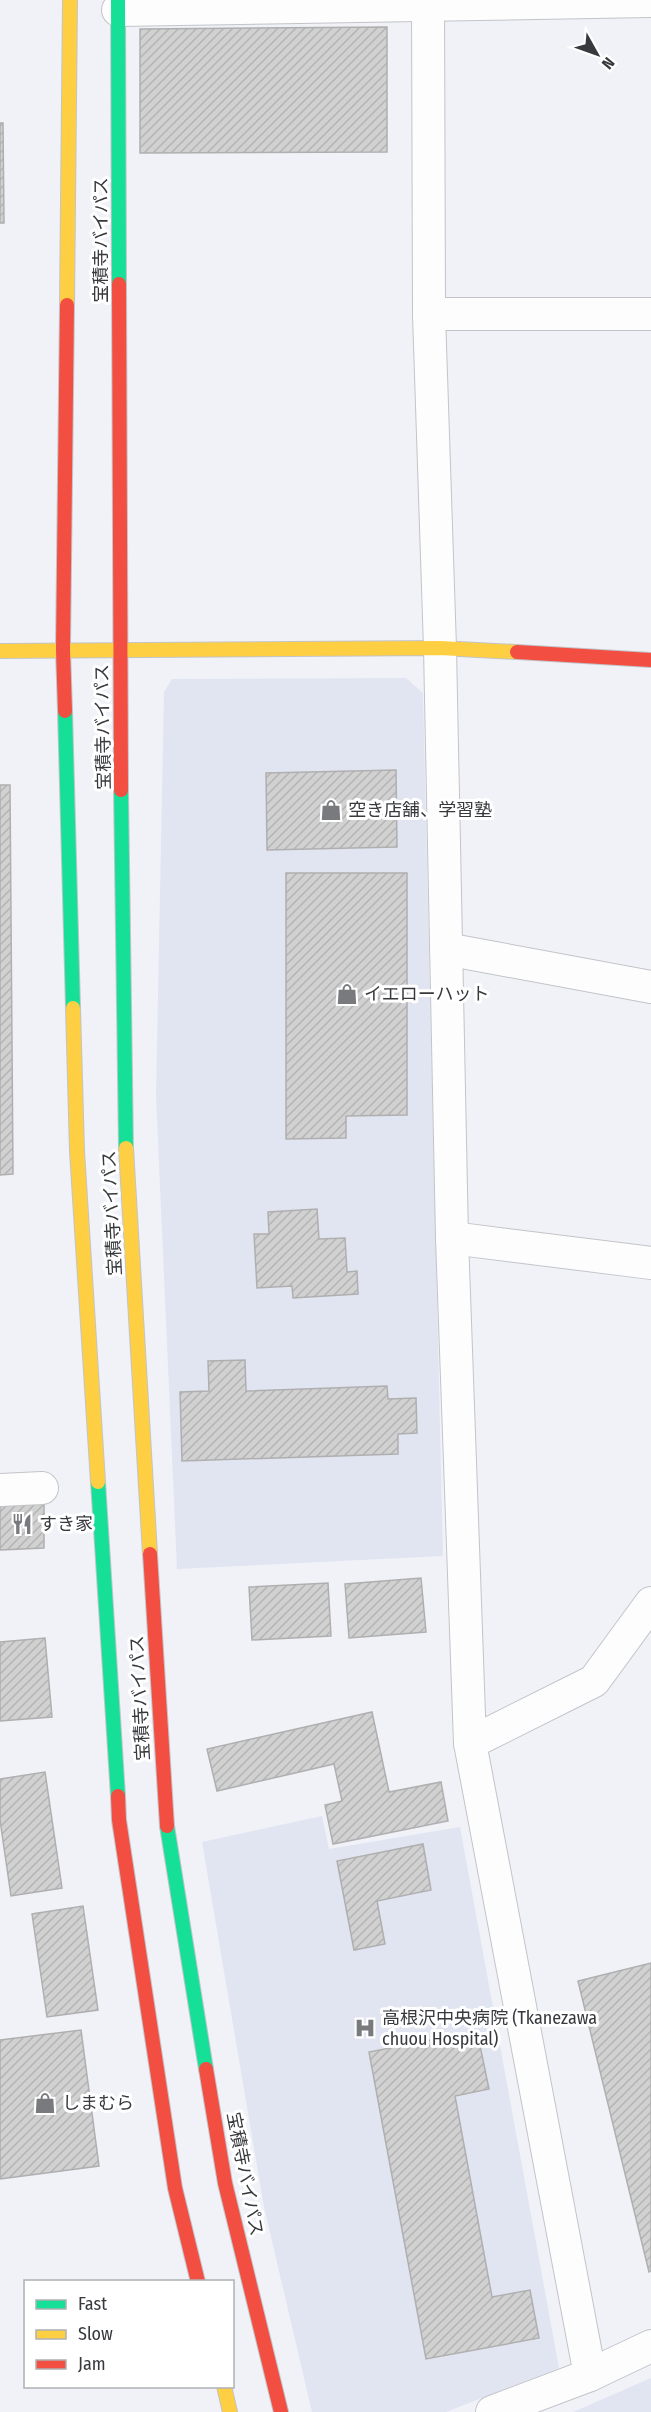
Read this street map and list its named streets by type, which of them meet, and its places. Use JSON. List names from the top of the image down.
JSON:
{
  "streets": {
    "main road": ["宝積寺バイパス"]
  },
  "places": {
    "shop": ["空き店舗、学習塾", "イエローハット", "しまむら"],
    "restaurant": ["すき家"],
    "hospital": ["高根沢中央病院 (Tkanezawa chuou Hospital)"]
  },
  "legend": ["Fast", "Slow", "Jam"],
  "north": "bottom right"
}
